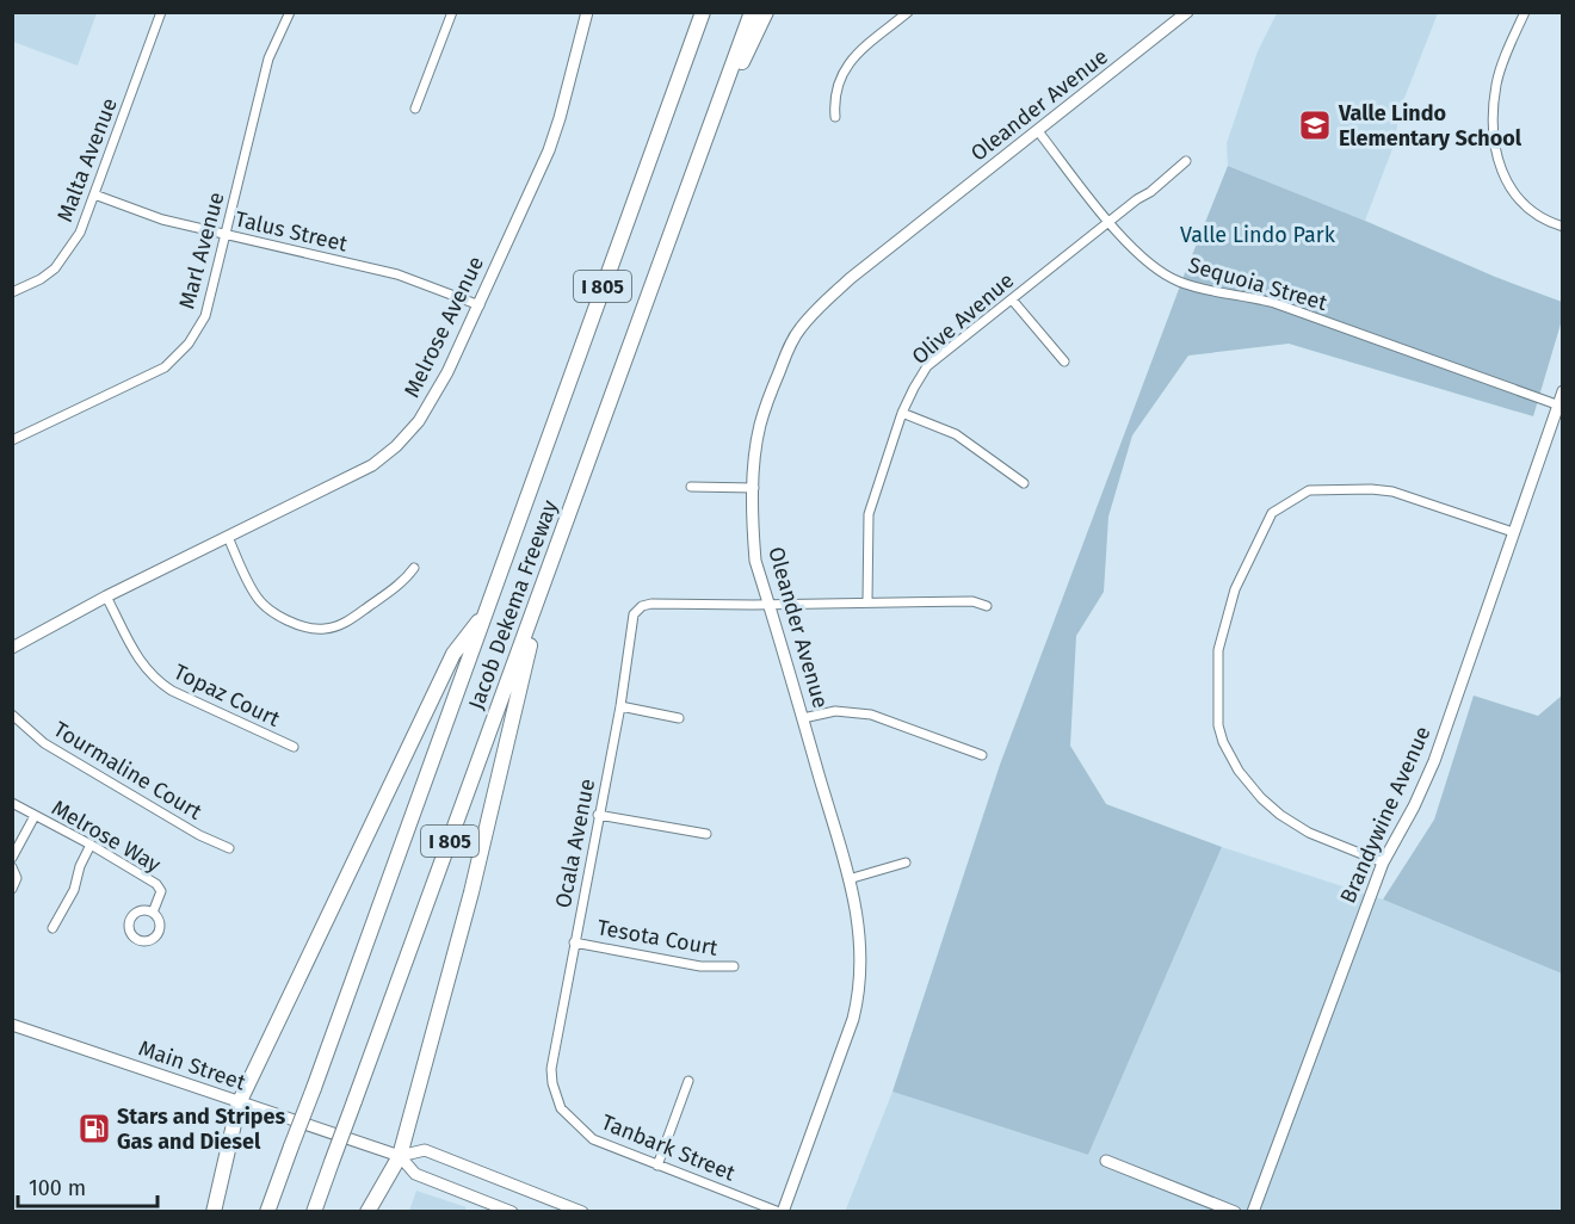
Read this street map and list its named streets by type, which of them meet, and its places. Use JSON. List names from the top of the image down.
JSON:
{
  "streets": {
    "highway": ["I 805", "Jacob Dekema Freeway"],
    "street": [
      "Oleander Avenue",
      "Malta Avenue",
      "Talus Street",
      "Marl Avenue",
      "Sequoia Street",
      "Olive Avenue",
      "Melrose Avenue",
      "Topaz Court",
      "Tourmaline Court",
      "Brandywine Avenue",
      "Melrose Way",
      "Ocala Avenue",
      "Tesota Court",
      "Main Street",
      "Tanbark Street"
    ]
  },
  "crossings": [
    ["Oleander Avenue", "Sequoia Street"],
    ["Oleander Avenue", "Ocala Avenue"],
    ["Oleander Avenue", "Tanbark Street"],
    ["Malta Avenue", "Talus Street"],
    ["Talus Street", "Marl Avenue"],
    ["Talus Street", "Melrose Avenue"],
    ["Sequoia Street", "Olive Avenue"],
    ["Sequoia Street", "Brandywine Avenue"],
    ["Melrose Avenue", "Topaz Court"],
    ["Ocala Avenue", "Tesota Court"],
    ["Ocala Avenue", "Tanbark Street"]
  ],
  "parks": ["Valle Lindo Park"],
  "places": {
    "school or university": ["Valle Lindo Elementary School"],
    "fuel station": ["Stars and Stripes Gas and Diesel"]
  },
  "scale_bar": "100 m"
}
